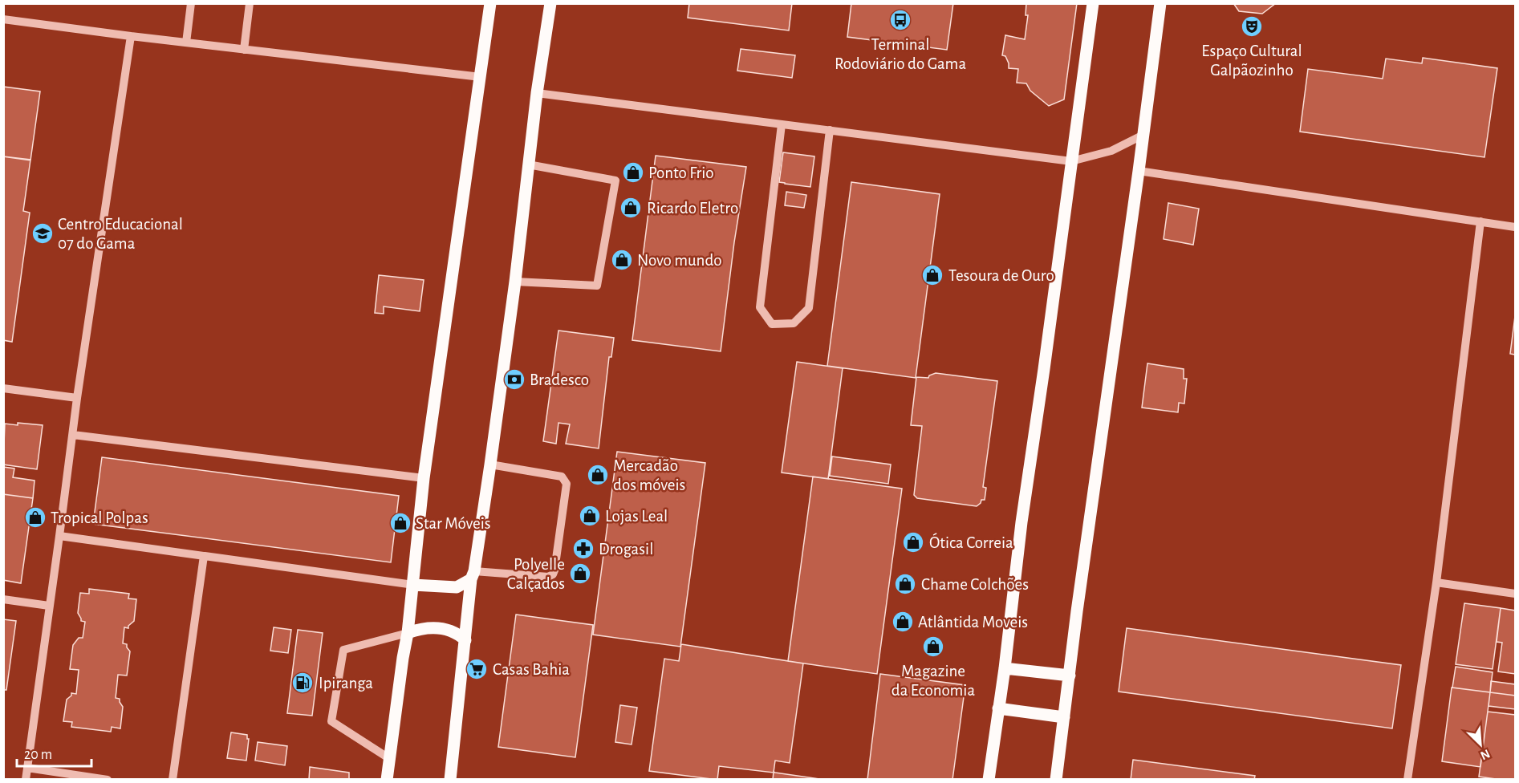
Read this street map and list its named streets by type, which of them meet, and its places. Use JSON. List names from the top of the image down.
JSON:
{
  "places": {
    "bus stop": ["Terminal Rodoviário do Gama"],
    "theatre": ["Espaço Cultural Galpãozinho"],
    "shop": [
      "Ponto Frio",
      "Ricardo Eletro",
      "Novo mundo",
      "Tesoura de Ouro",
      "Mercadão dos móveis",
      "Lojas Leal",
      "Tropical Polpas",
      "Star Móveis",
      "Ótica Correia",
      "Polyelle Calçados",
      "Chame Colchões",
      "Atlântida Moveis",
      "Magazine da Economia"
    ],
    "school or university": ["Centro Educacional 07 do Gama"],
    "bank": ["Bradesco"],
    "pharmacy": ["Drogasil"],
    "supermarket": ["Casas Bahia"],
    "fuel station": ["Ipiranga"]
  },
  "scale_bar": "20 m",
  "north": "bottom right"
}
